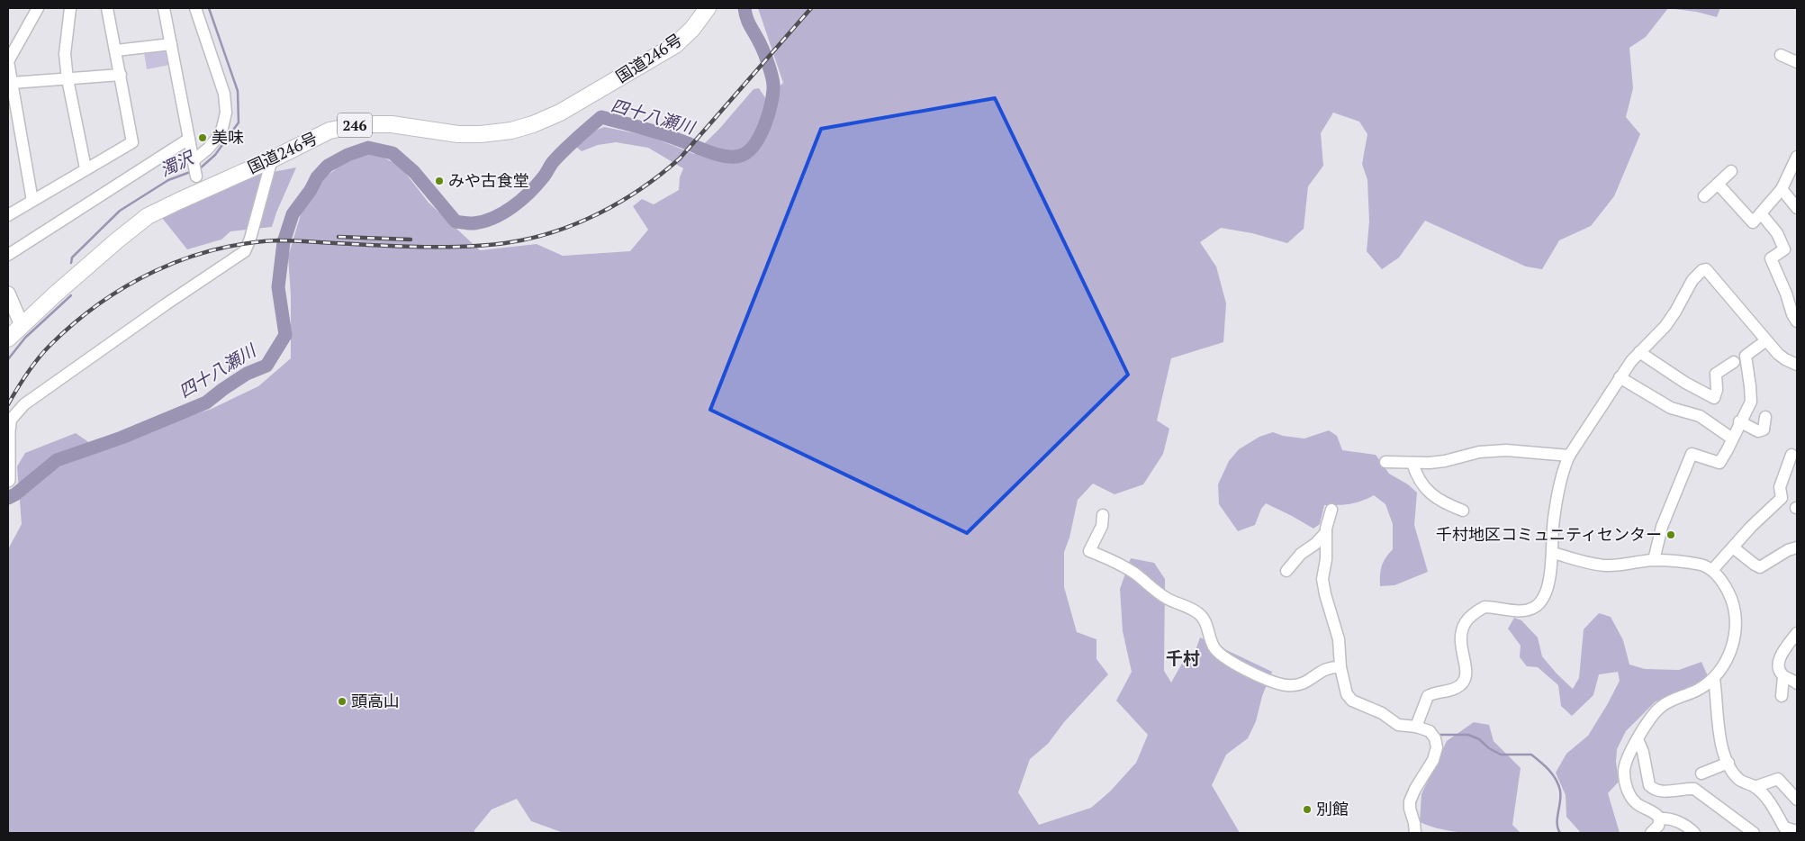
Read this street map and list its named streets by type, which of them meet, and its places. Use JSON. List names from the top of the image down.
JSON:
{
  "streets": {
    "highway": ["国道246号", "246"]
  },
  "districts": ["千村"],
  "water": ["四十八瀬川", "濁沢"],
  "places": [
    "美味",
    "みや古食堂",
    "千村地区コミュニティセンター",
    "頭高山",
    "別館"
  ]
}
